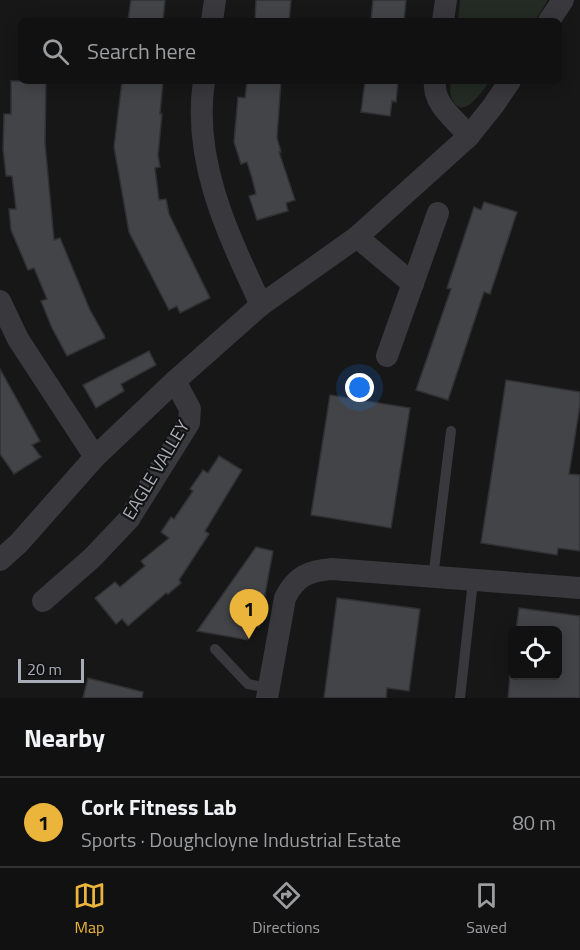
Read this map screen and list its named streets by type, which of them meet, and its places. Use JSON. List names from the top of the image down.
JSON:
{
  "streets": {
    "street": ["EAGLE VALLEY"]
  },
  "scale_bar": "20 m",
  "page": {
    "search": "Search here",
    "pins": "1",
    "scale": "20 m",
    "heading": "Nearby",
    "list": [
      {
        "mark": "1",
        "name": "Cork Fitness Lab",
        "note": "Sports · Doughcloyne Industrial Estate",
        "value": "80 m"
      }
    ],
    "nav": ["Map", "Directions", "Saved"]
  }
}
